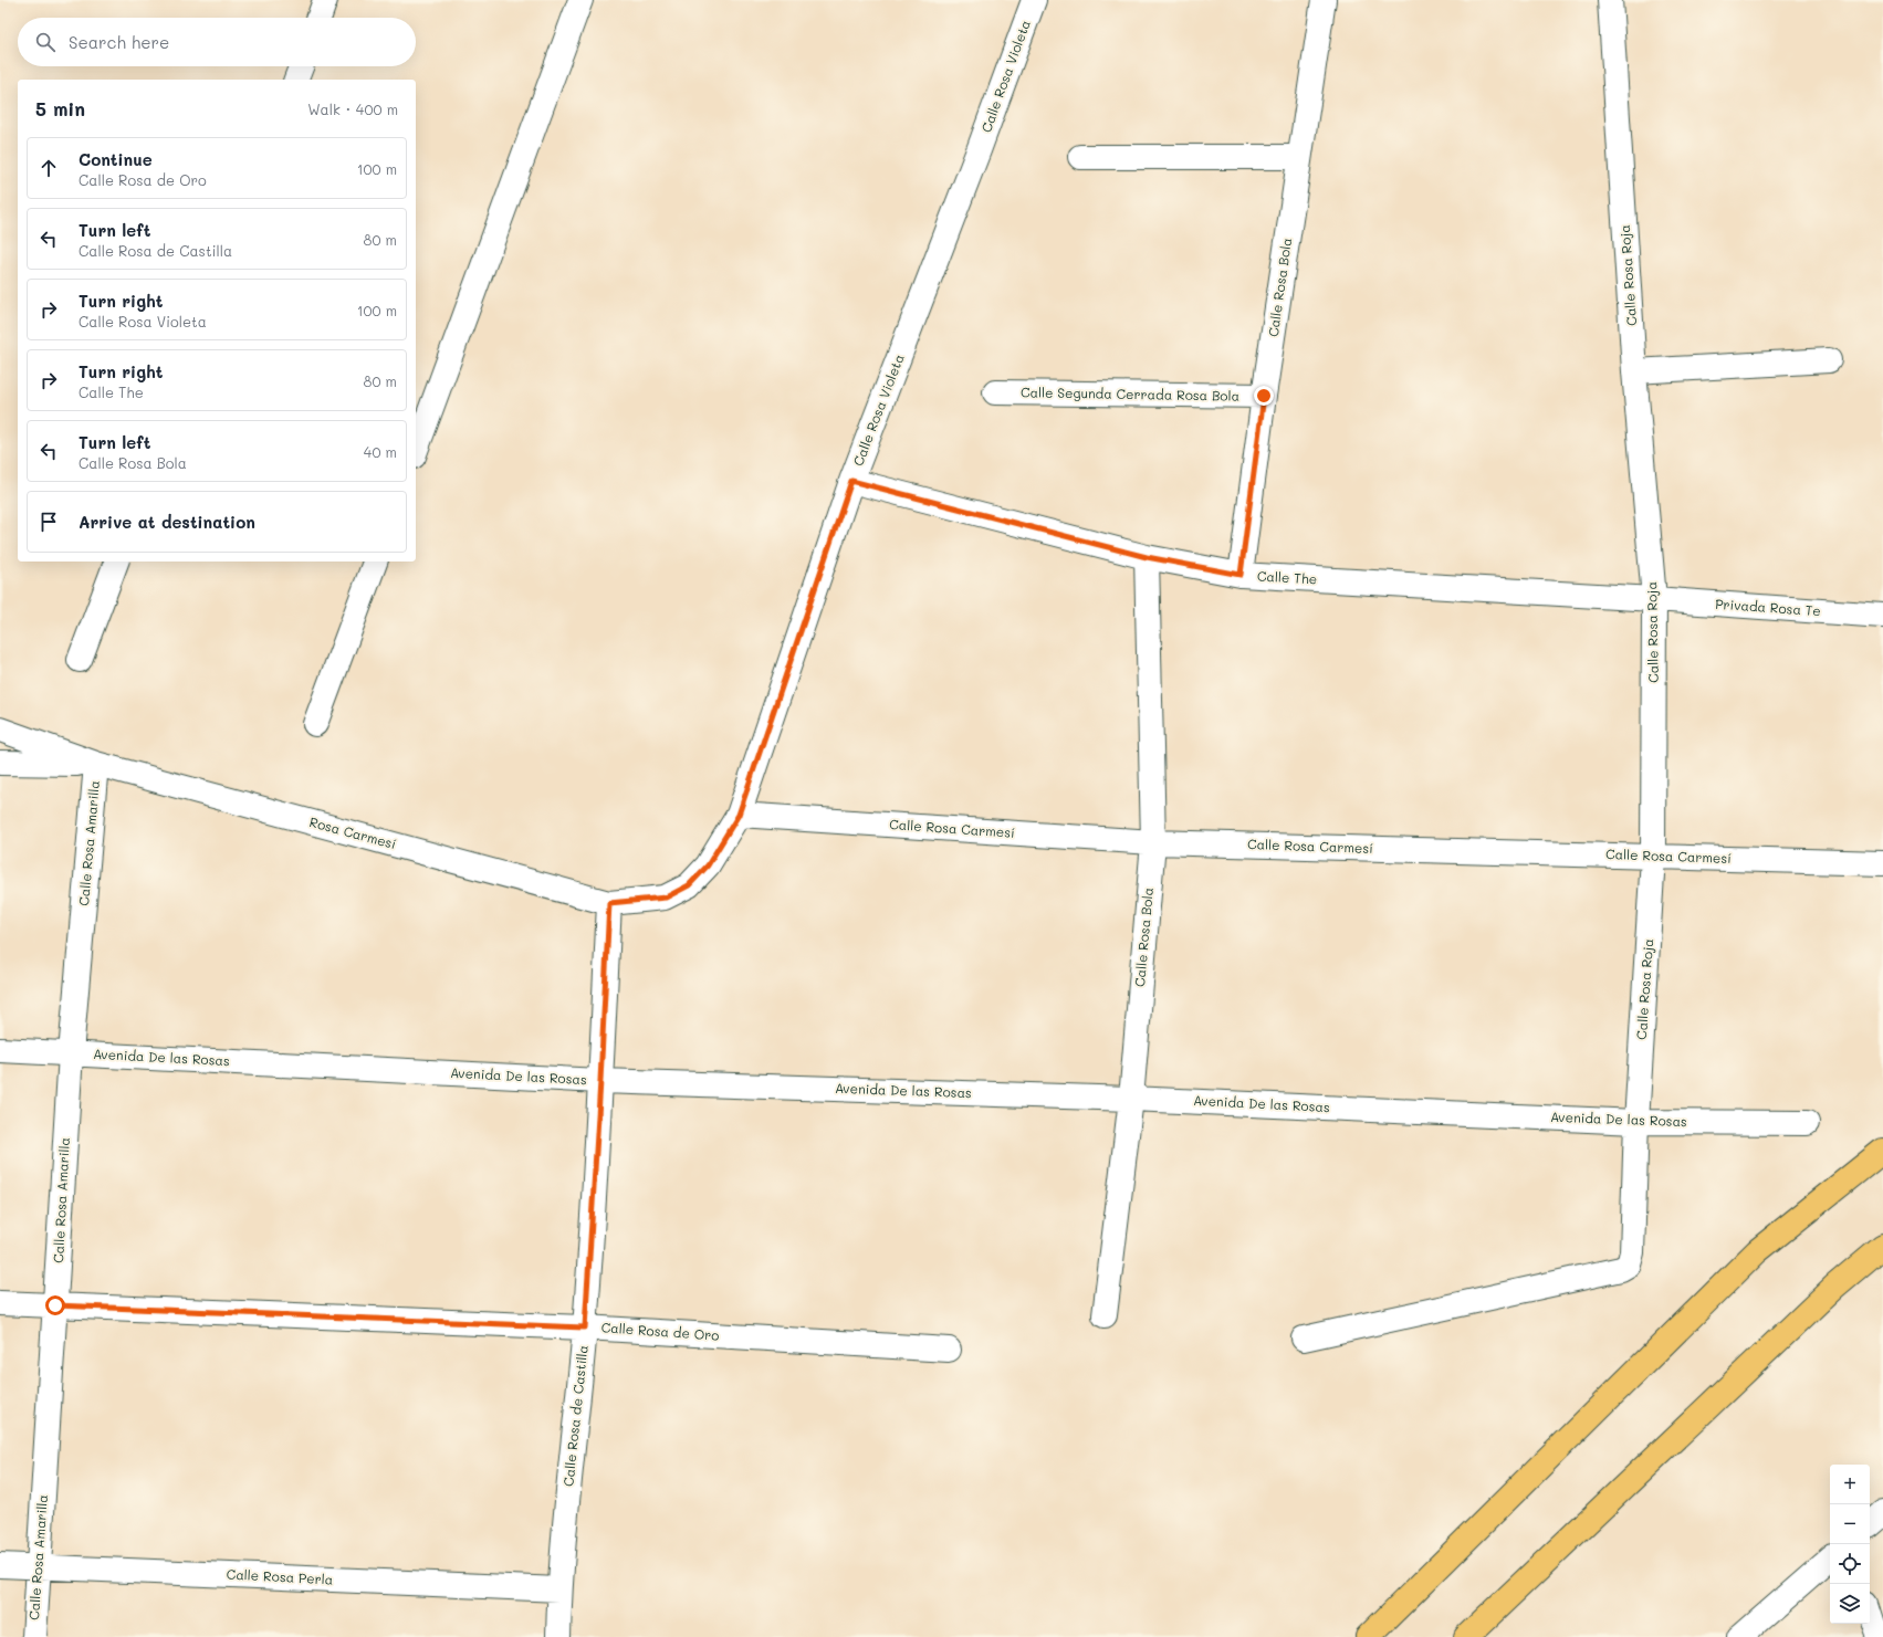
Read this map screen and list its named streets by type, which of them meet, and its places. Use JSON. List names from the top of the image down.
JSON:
{
  "streets": {
    "street": [
      "Calle Rosa Violeta",
      "Calle Rosa Roja",
      "Calle Rosa Bola",
      "Calle Segunda Cerrada Rosa Bola",
      "Calle The",
      "Privada Rosa Te",
      "Calle Rosa Carmesí",
      "Rosa Carmesí",
      "Calle Rosa Amarilla",
      "Avenida De las Rosas",
      "Calle Rosa de Oro",
      "Calle Rosa de Castilla",
      "Calle Rosa Perla"
    ]
  },
  "crossings": [
    ["Calle Rosa Violeta", "Calle The"],
    ["Calle Rosa Violeta", "Calle Rosa Carmesí"],
    ["Calle Rosa Violeta", "Rosa Carmesí"],
    ["Calle Rosa Violeta", "Calle Rosa de Castilla"],
    ["Calle Rosa Roja", "Calle The"],
    ["Calle Rosa Roja", "Privada Rosa Te"],
    ["Calle Rosa Roja", "Calle Rosa Carmesí"],
    ["Calle Rosa Roja", "Avenida De las Rosas"],
    ["Calle Rosa Bola", "Calle Segunda Cerrada Rosa Bola"],
    ["Calle Rosa Bola", "Calle The"],
    ["Calle Rosa Bola", "Calle Rosa Carmesí"],
    ["Calle Rosa Bola", "Avenida De las Rosas"],
    ["Calle The", "Privada Rosa Te"],
    ["Rosa Carmesí", "Calle Rosa Amarilla"],
    ["Rosa Carmesí", "Calle Rosa de Castilla"],
    ["Calle Rosa Amarilla", "Avenida De las Rosas"],
    ["Calle Rosa Amarilla", "Calle Rosa de Oro"],
    ["Calle Rosa Amarilla", "Calle Rosa Perla"],
    ["Avenida De las Rosas", "Calle Rosa de Castilla"],
    ["Calle Rosa de Oro", "Calle Rosa de Castilla"],
    ["Calle Rosa de Castilla", "Calle Rosa Perla"]
  ],
  "page": {
    "search": "Search here",
    "heading": ["5 min", "Walk · 400 m"],
    "list": [
      ["Continue", "Calle Rosa de Oro", "100 m"],
      ["Turn left", "Calle Rosa de Castilla", "80 m"],
      ["Turn right", "Calle Rosa Violeta", "100 m"],
      ["Turn right", "Calle The", "80 m"],
      ["Turn left", "Calle Rosa Bola", "40 m"],
      "Arrive at destination"
    ],
    "map_buttons": ["+", "−"]
  }
}
